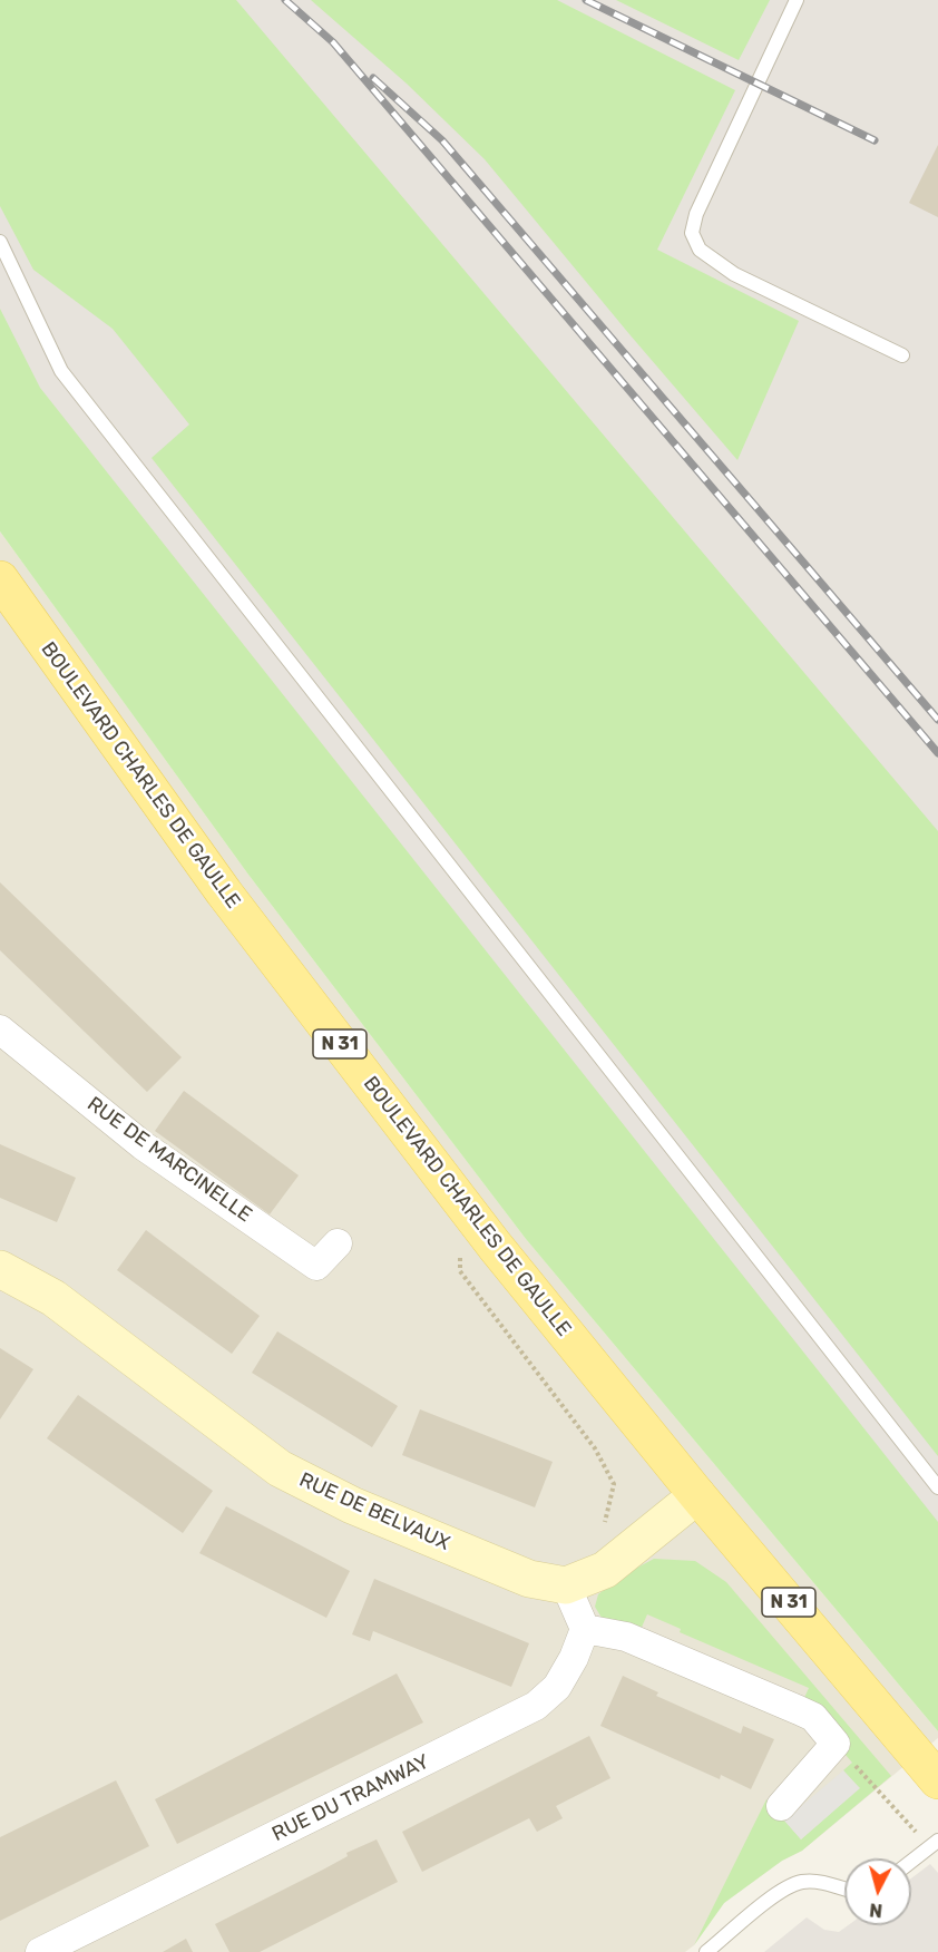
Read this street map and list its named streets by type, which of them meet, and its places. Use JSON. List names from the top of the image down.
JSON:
{
  "streets": {
    "main road": ["BOULEVARD CHARLES DE GAULLE", "N 31"],
    "street": ["RUE DE MARCINELLE", "RUE DE BELVAUX", "RUE DU TRAMWAY"]
  },
  "north": "bottom"
}
